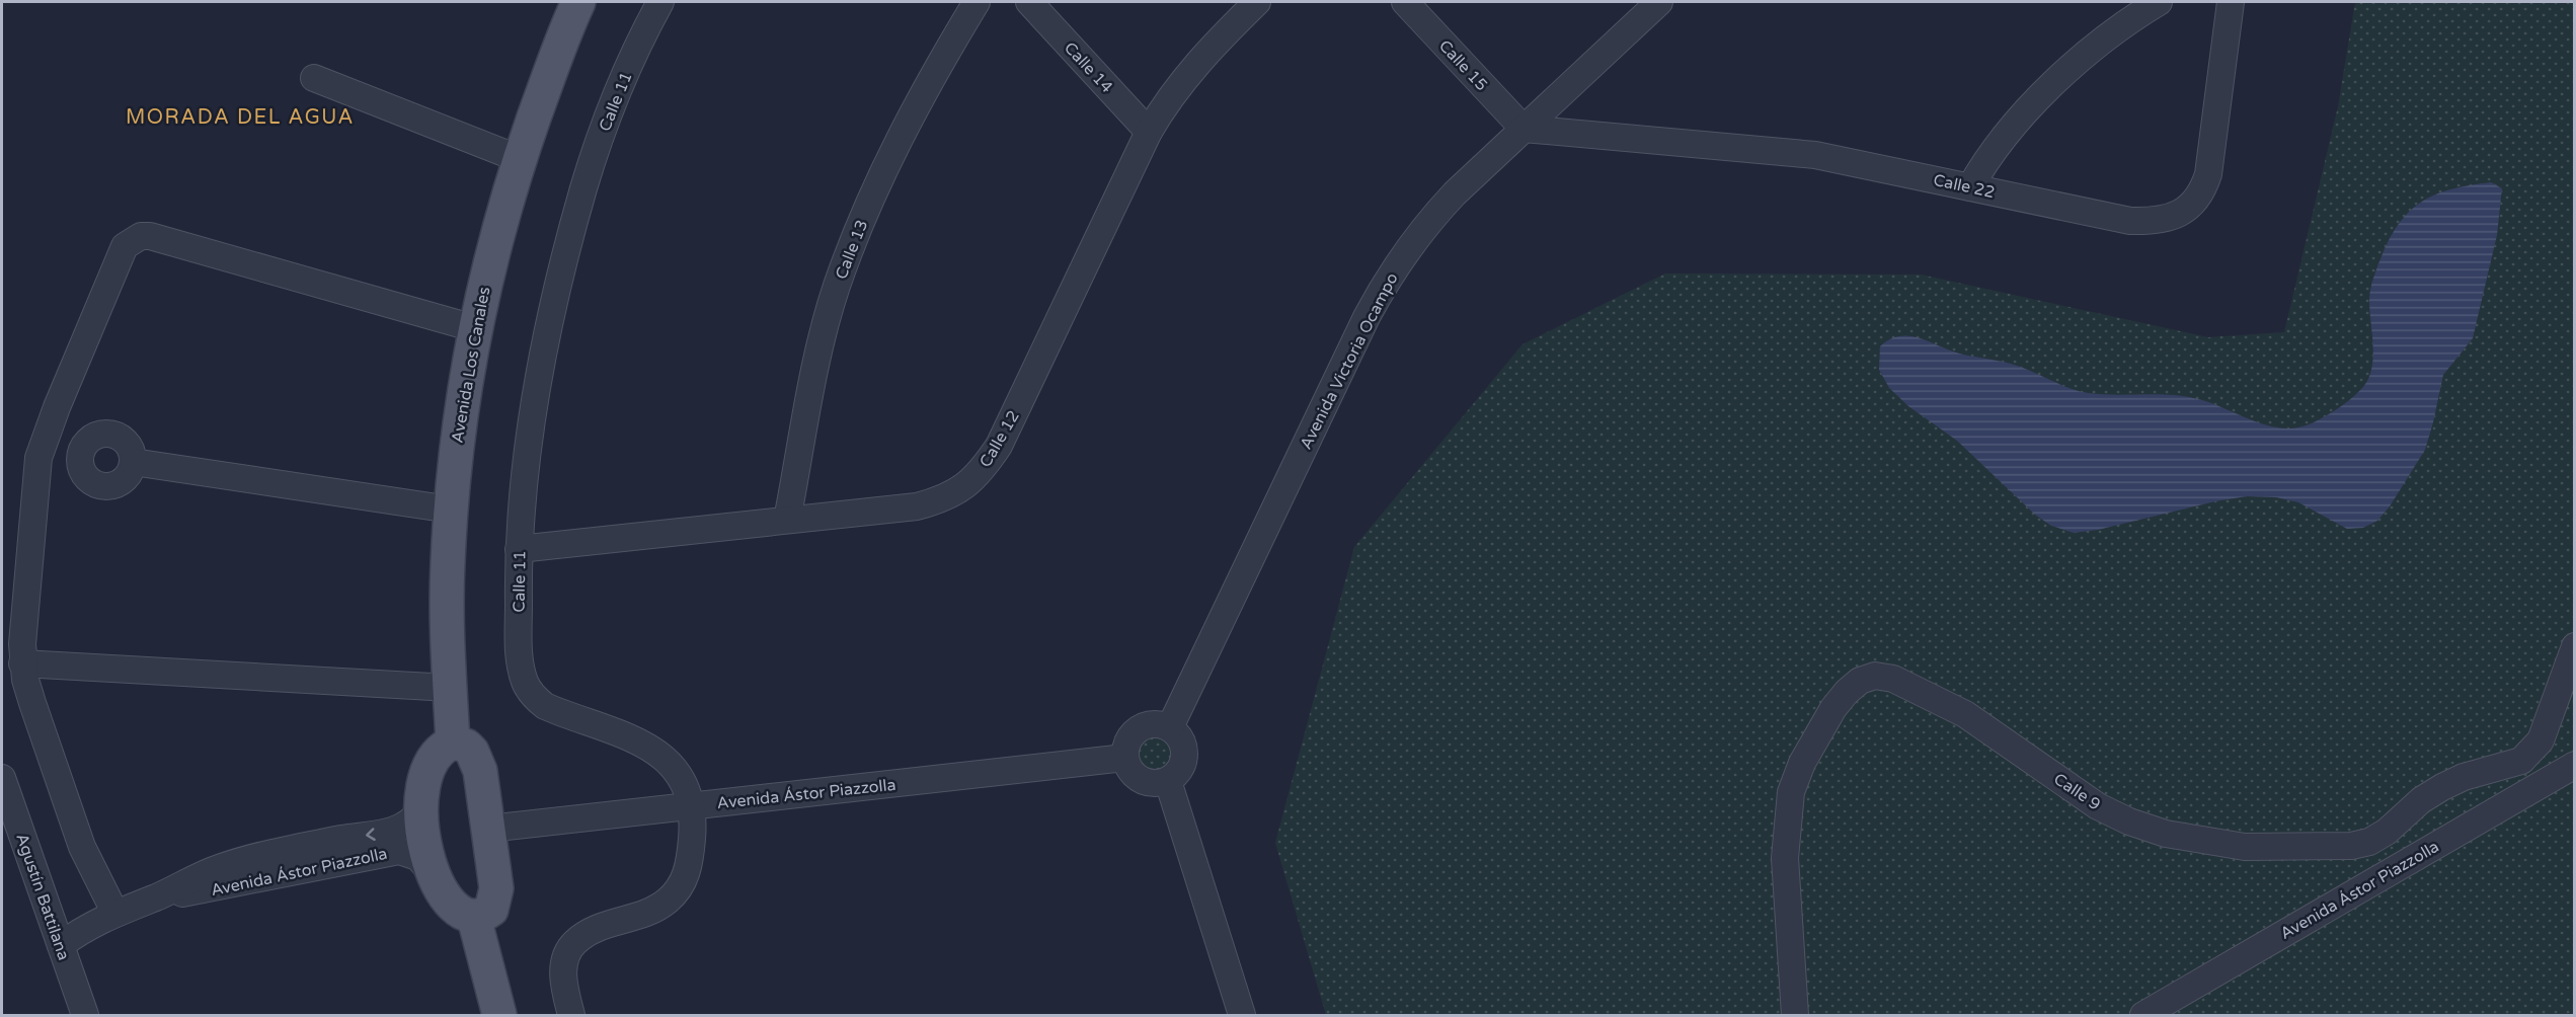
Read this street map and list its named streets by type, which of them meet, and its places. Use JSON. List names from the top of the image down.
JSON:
{
  "streets": {
    "main road": ["Avenida Los Canales"],
    "street": [
      "Calle 15",
      "Calle 14",
      "Calle 11",
      "Calle 22",
      "Calle 13",
      "Avenida Victoria Ocampo",
      "Calle 12",
      "Calle 9",
      "Avenida Ástor Piazzolla",
      "Agustín Battilana"
    ]
  },
  "crossings": [
    ["Calle 15", "Calle 22"],
    ["Calle 15", "Avenida Victoria Ocampo"],
    ["Calle 14", "Calle 12"],
    ["Calle 11", "Calle 12"],
    ["Calle 11", "Avenida Ástor Piazzolla"],
    ["Calle 22", "Avenida Victoria Ocampo"],
    ["Calle 13", "Calle 12"],
    ["Avenida Victoria Ocampo", "Avenida Ástor Piazzolla"],
    ["Avenida Ástor Piazzolla", "Agustín Battilana"]
  ],
  "districts": ["MORADA DEL AGUA"]
}
